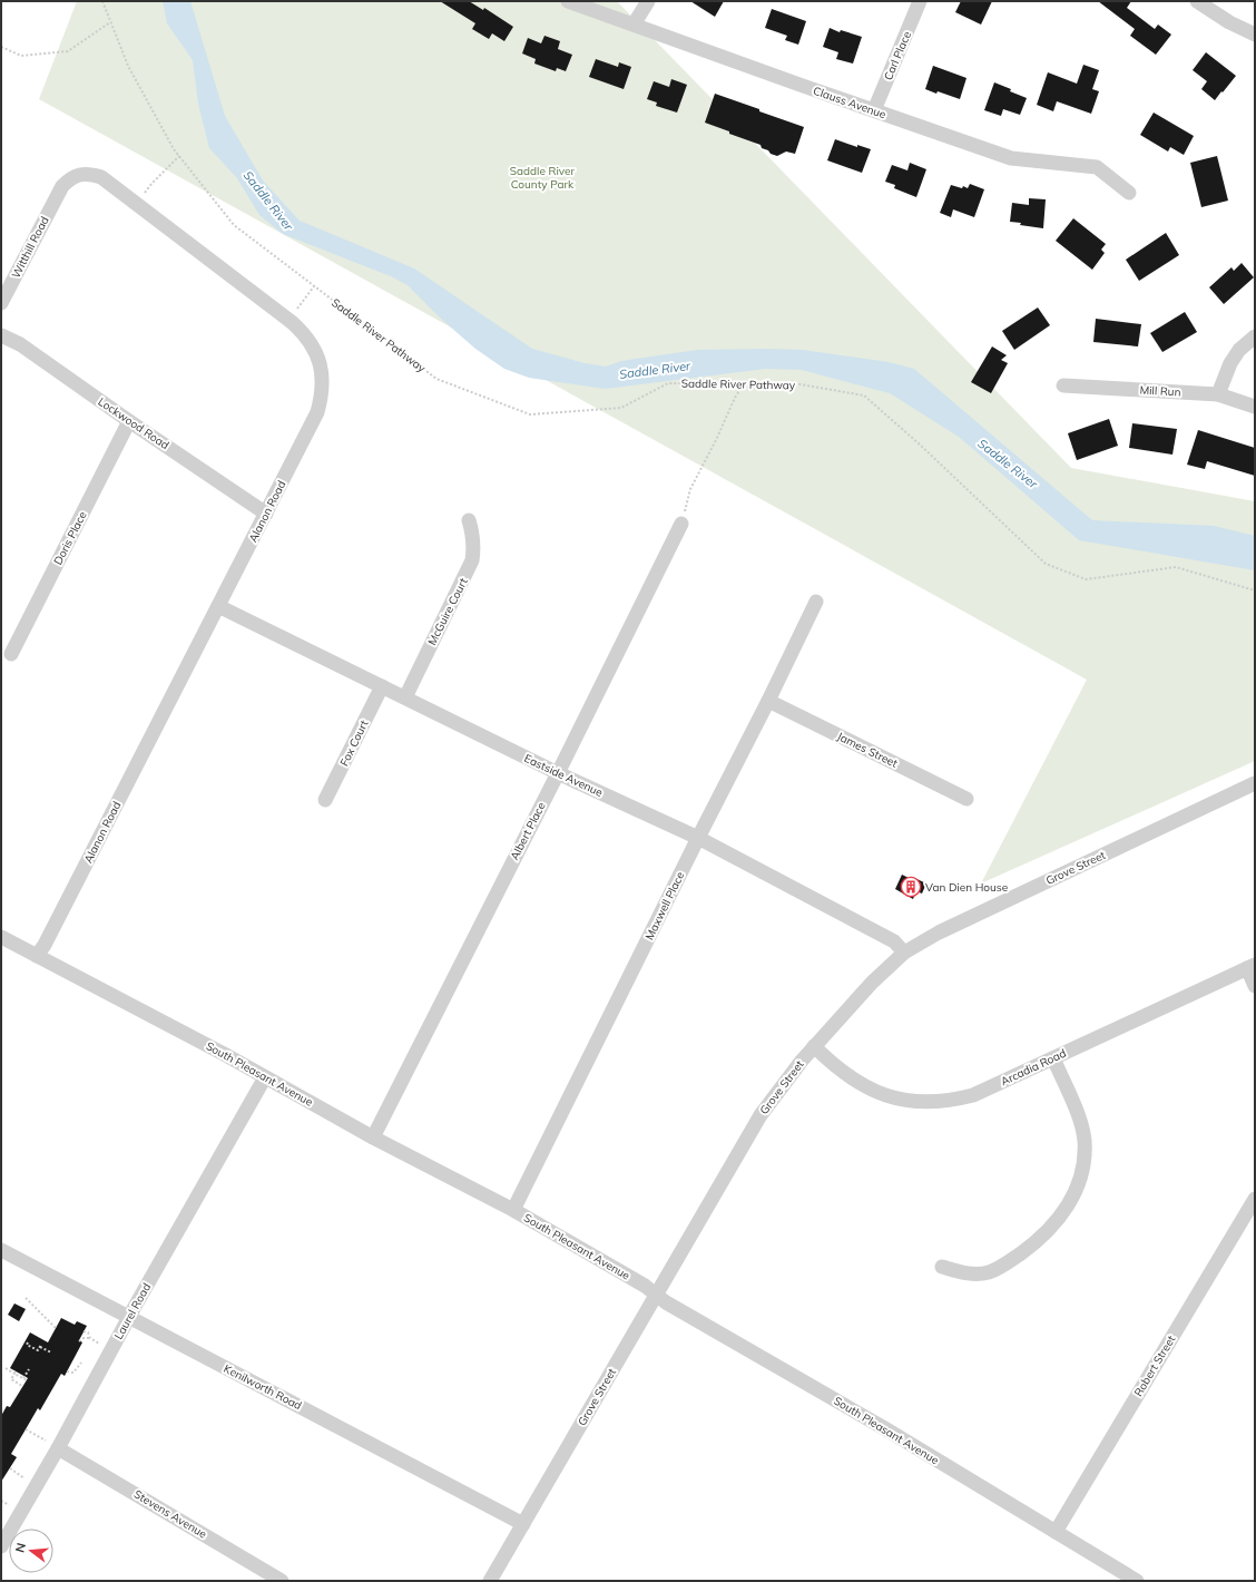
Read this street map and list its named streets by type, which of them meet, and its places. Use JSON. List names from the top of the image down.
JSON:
{
  "streets": {
    "street": [
      "Carl Place",
      "Clauss Avenue",
      "Witthill Road",
      "Mill Run",
      "Lockwood Road",
      "Alanon Road",
      "Doris Place",
      "McGuire Court",
      "Fox Court",
      "James Street",
      "Eastside Avenue",
      "Albert Place",
      "Grove Street",
      "Maxwell Place",
      "Arcadia Road",
      "South Pleasant Avenue",
      "Laurel Road",
      "Robert Street",
      "Kenilworth Road",
      "Stevens Avenue"
    ],
    "path": ["Saddle River Pathway"]
  },
  "crossings": [
    ["Carl Place", "Clauss Avenue"],
    ["Witthill Road", "Alanon Road"],
    ["Lockwood Road", "Alanon Road"],
    ["Lockwood Road", "Doris Place"],
    ["Alanon Road", "Eastside Avenue"],
    ["Alanon Road", "South Pleasant Avenue"],
    ["McGuire Court", "Eastside Avenue"],
    ["Fox Court", "Eastside Avenue"],
    ["James Street", "Maxwell Place"],
    ["Eastside Avenue", "Albert Place"],
    ["Eastside Avenue", "Grove Street"],
    ["Eastside Avenue", "Maxwell Place"],
    ["Albert Place", "South Pleasant Avenue"],
    ["Grove Street", "Arcadia Road"],
    ["Grove Street", "South Pleasant Avenue"],
    ["Grove Street", "Kenilworth Road"],
    ["Maxwell Place", "South Pleasant Avenue"],
    ["South Pleasant Avenue", "Laurel Road"],
    ["South Pleasant Avenue", "Robert Street"],
    ["Laurel Road", "Kenilworth Road"],
    ["Laurel Road", "Stevens Avenue"]
  ],
  "water": ["Saddle River"],
  "parks": ["Saddle River County Park"],
  "places": {
    "building": ["Van Dien House"]
  },
  "north": "left"
}
